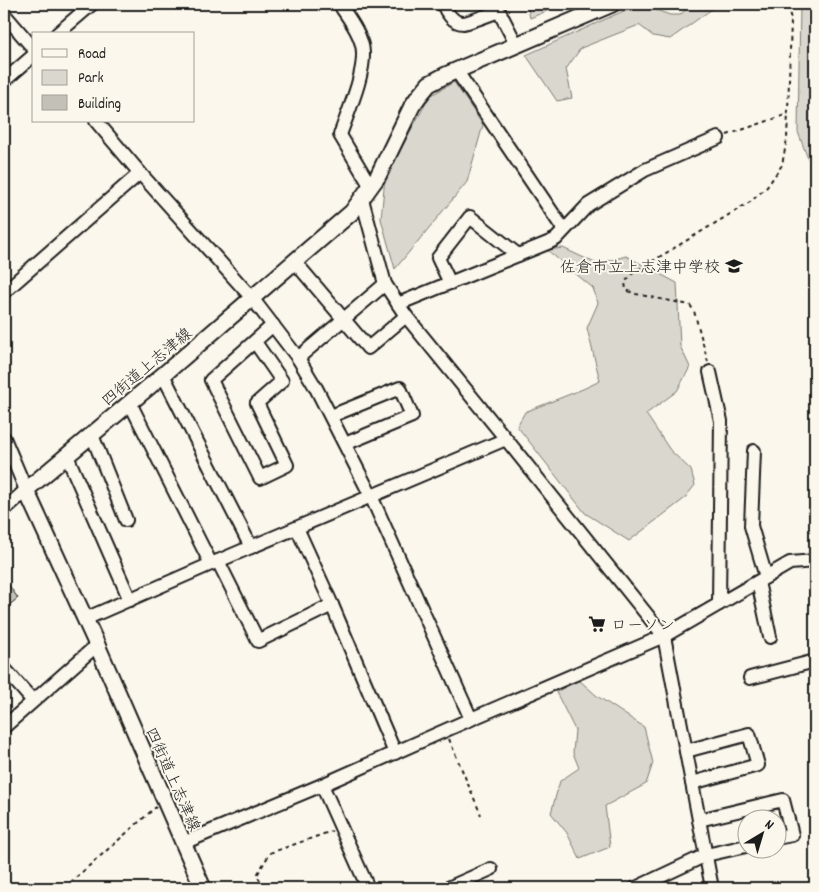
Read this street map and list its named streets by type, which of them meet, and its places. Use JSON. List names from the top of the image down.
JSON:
{
  "streets": {
    "main road": ["四街道上志津線"]
  },
  "places": {
    "school or university": ["佐倉市立上志津中学校"],
    "supermarket": ["ローソン"]
  },
  "legend": ["Road", "Park", "Building"],
  "north": "top right"
}
